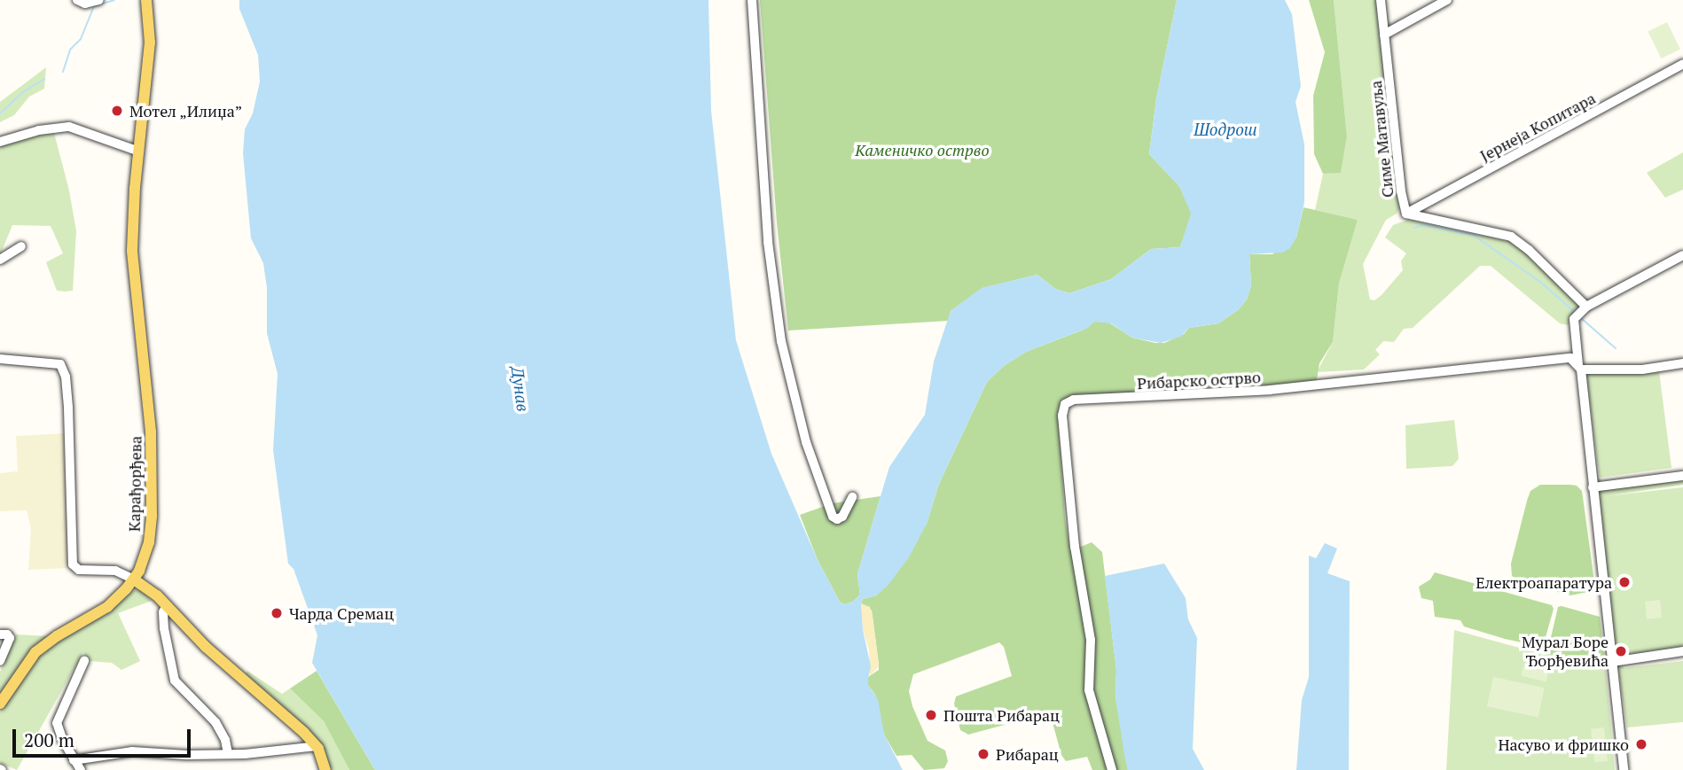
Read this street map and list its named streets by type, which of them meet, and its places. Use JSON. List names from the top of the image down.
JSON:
{
  "streets": {
    "main road": ["Карађорђева"],
    "street": ["Јернеја Копитара", "Симе Матавуља", "Рибарско острво"]
  },
  "crossings": [
    ["Јернеја Копитара", "Симе Матавуља"]
  ],
  "water": ["Шодрош", "Дунав"],
  "parks": ["Каменичко острво"],
  "places": [
    "Мотел „Илиџа”",
    "Електроапаратура",
    "Чарда Сремац",
    "Мурал Боре Ђорђевића",
    "Пошта Рибарац",
    "Насуво и фришко",
    "Рибарац"
  ],
  "scale_bar": "200 m"
}
